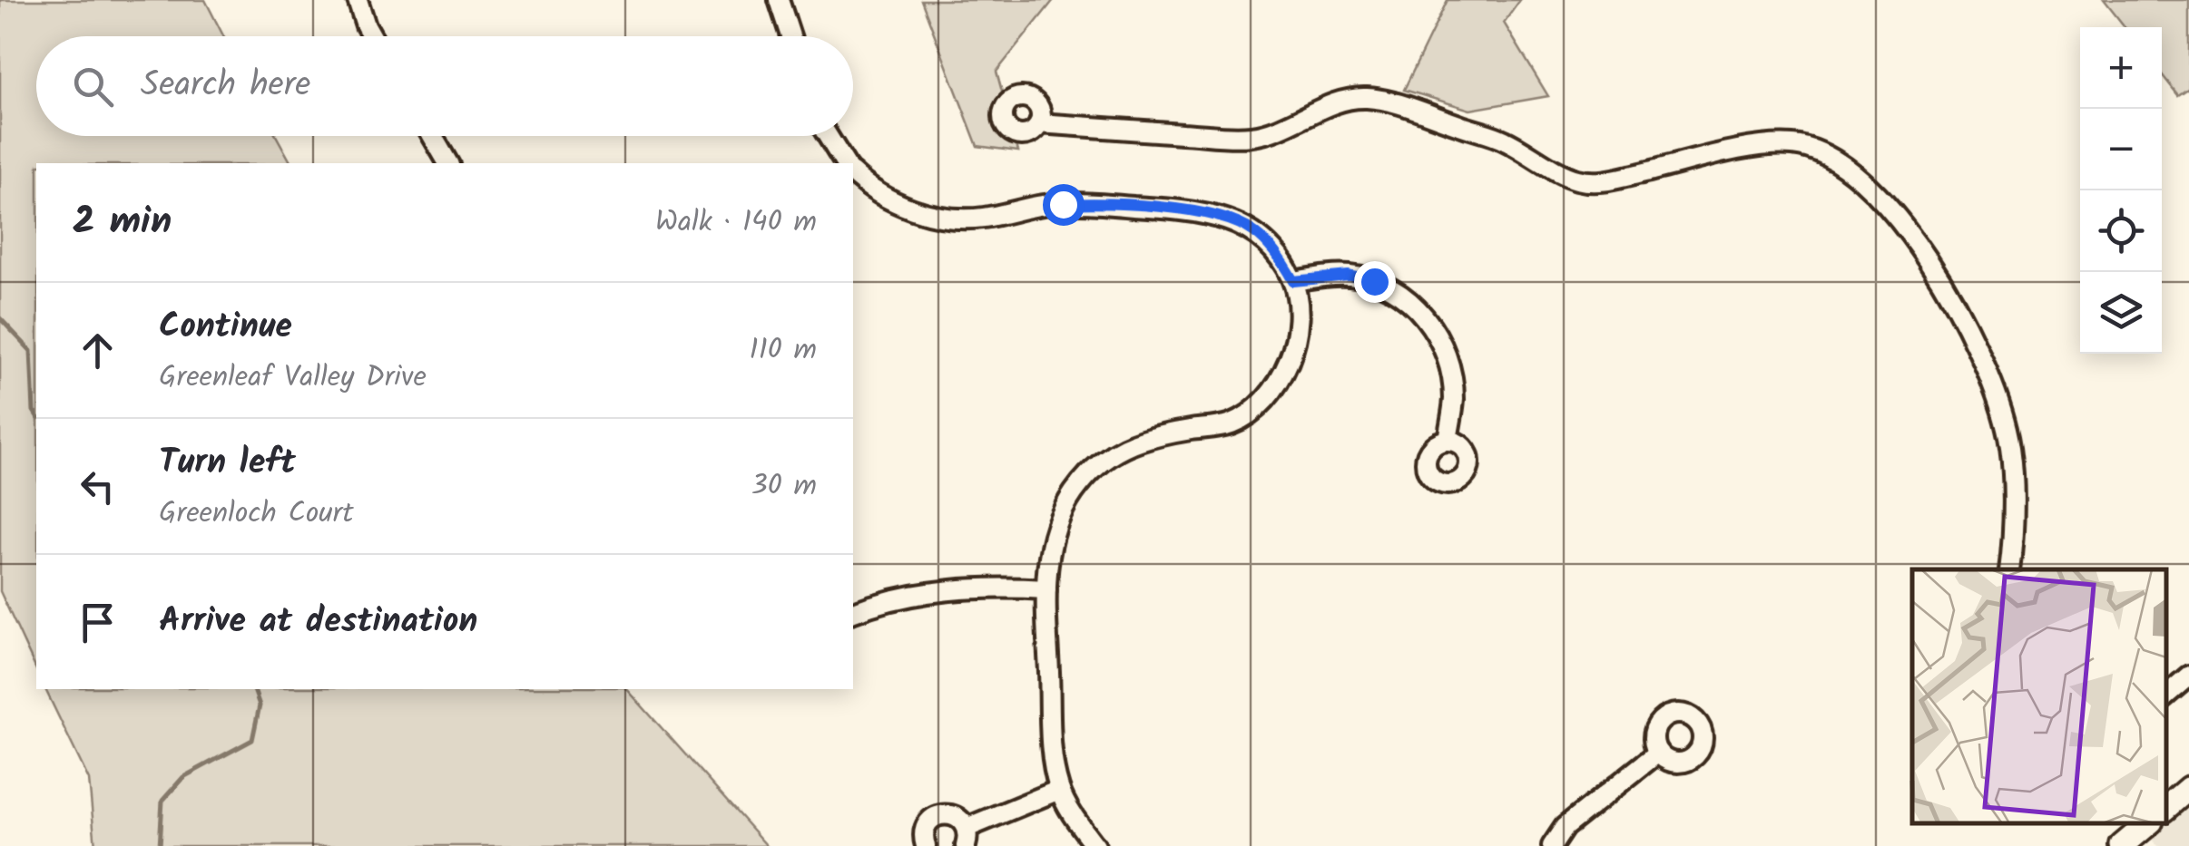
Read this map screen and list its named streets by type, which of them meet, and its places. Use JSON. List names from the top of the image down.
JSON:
{
  "page": {
    "map_buttons": ["+", "−"],
    "search": "Search here",
    "heading": ["2 min", "Walk · 140 m"],
    "list": [
      ["Continue", "Greenleaf Valley Drive", "110 m"],
      ["Turn left", "Greenloch Court", "30 m"],
      "Arrive at destination"
    ]
  }
}
